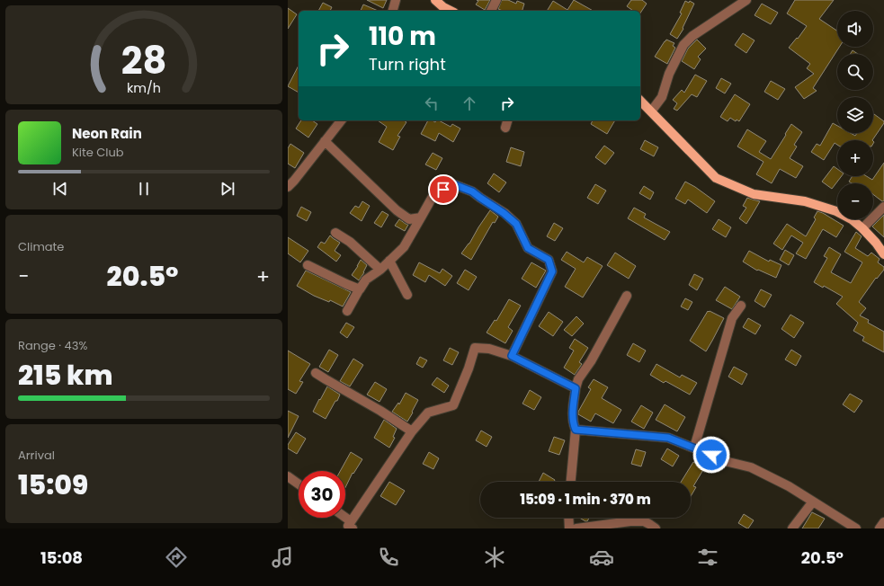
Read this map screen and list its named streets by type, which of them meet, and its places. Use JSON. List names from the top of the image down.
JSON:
{
  "page": {
    "map_buttons": ["+", "−"],
    "turn": ["110 m", "Turn right"],
    "song": ["Neon Rain", "Kite Club"],
    "tile": [
      "Climate",
      ["Range · 43%", "215 km"],
      ["Arrival", "15:09"]
    ],
    "heat": ["−", "20.5°", "+"],
    "limit": "30",
    "trip": "15:09 · 1 min · 370 m",
    "tabs": ["15:08", "20.5°"],
    "gauge": ["28", "km/h"]
  }
}
